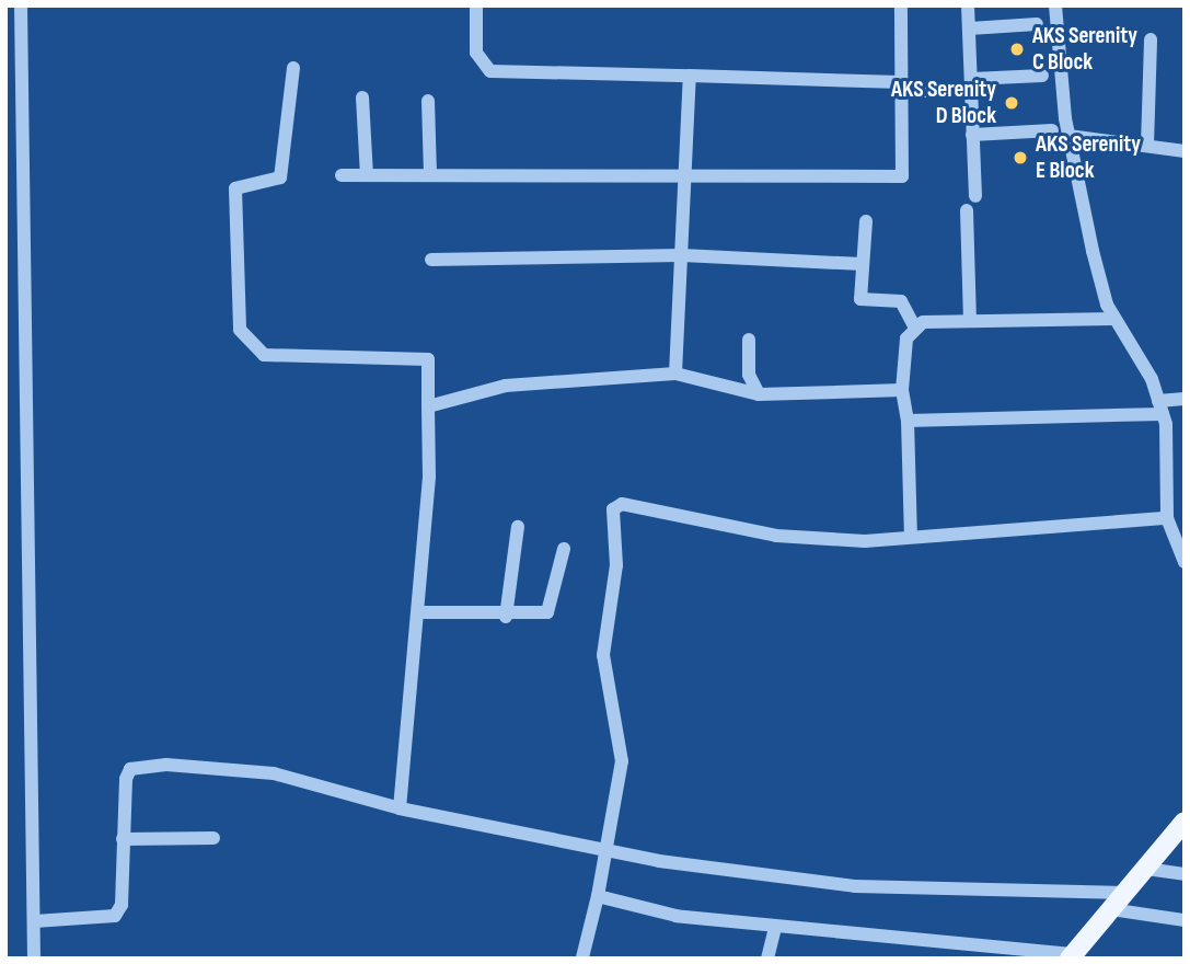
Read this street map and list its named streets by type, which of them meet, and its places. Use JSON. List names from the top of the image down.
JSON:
{
  "places": ["AKS Serenity C Block", "AKS Serenity D Block", "AKS Serenity E Block"]
}
